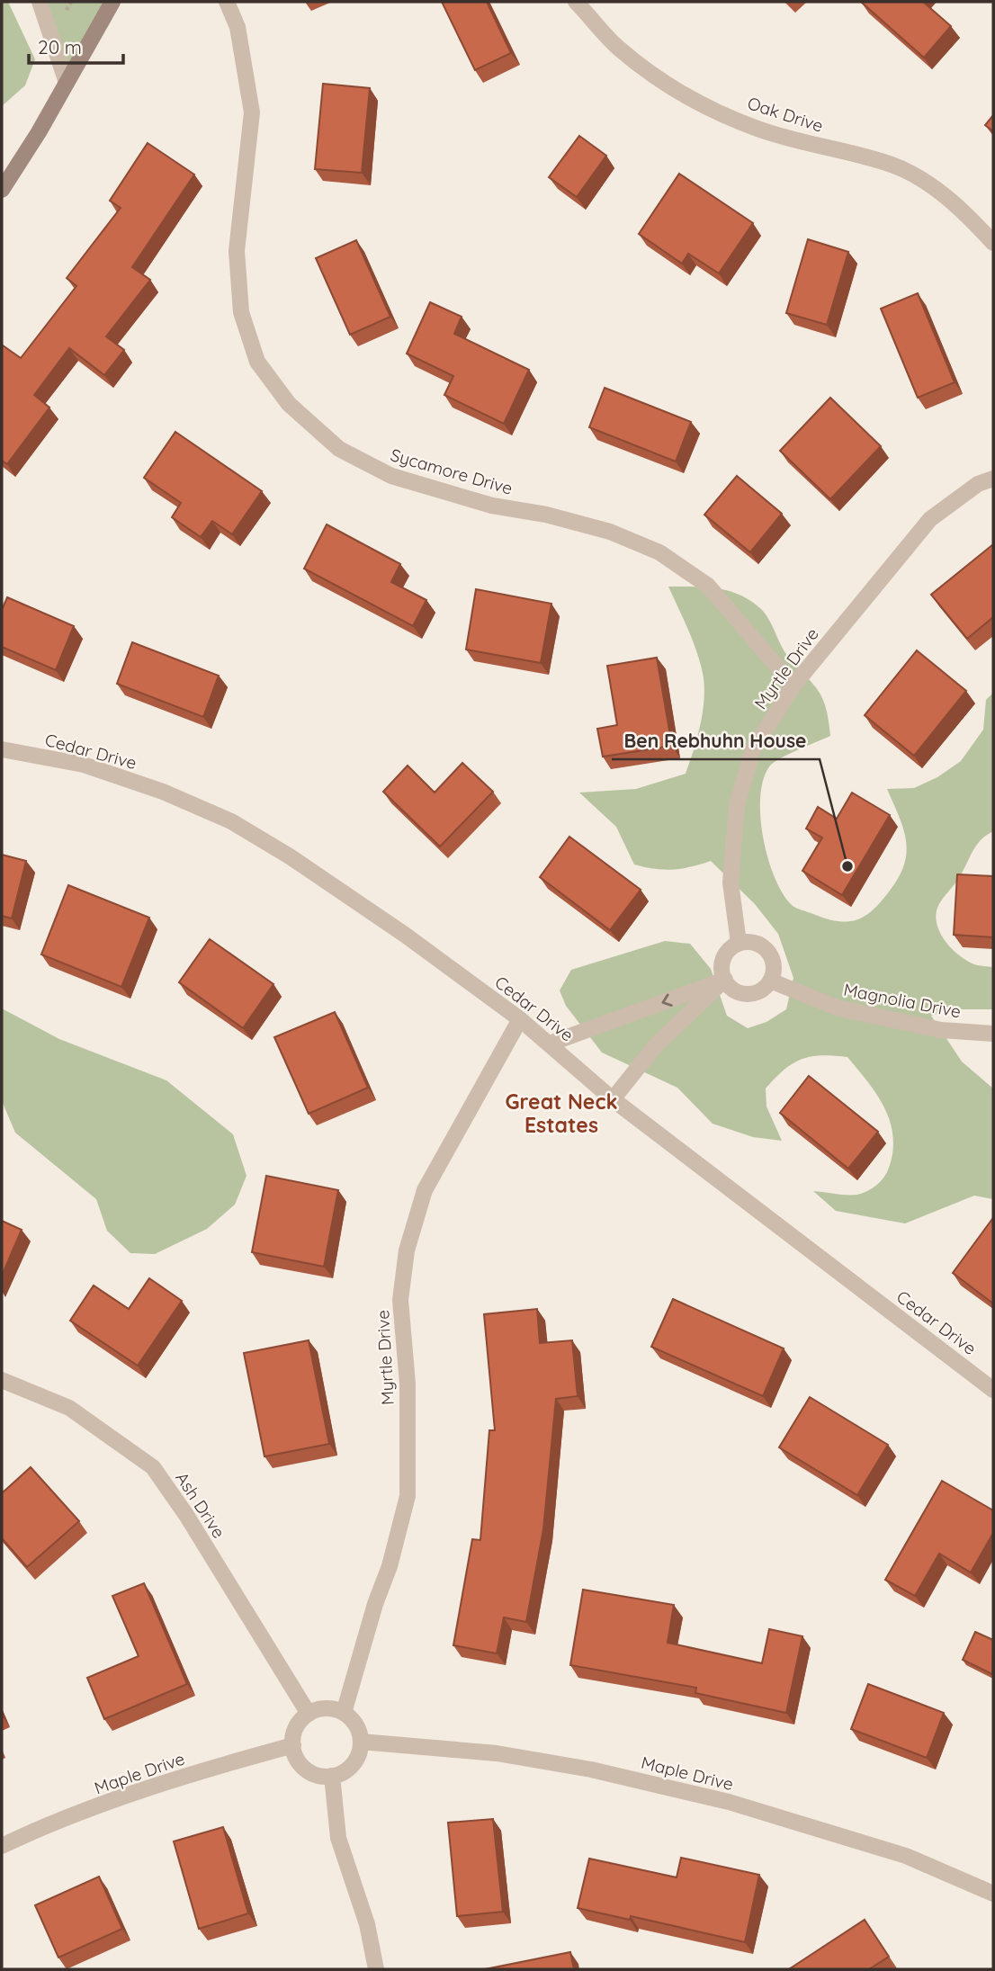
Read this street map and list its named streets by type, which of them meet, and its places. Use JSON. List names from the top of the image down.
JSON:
{
  "streets": {
    "street": [
      "Oak Drive",
      "Sycamore Drive",
      "Myrtle Drive",
      "Cedar Drive",
      "Magnolia Drive",
      "Ash Drive",
      "Maple Drive"
    ]
  },
  "crossings": [
    ["Sycamore Drive", "Myrtle Drive"],
    ["Myrtle Drive", "Cedar Drive"],
    ["Myrtle Drive", "Magnolia Drive"],
    ["Myrtle Drive", "Ash Drive"],
    ["Myrtle Drive", "Maple Drive"],
    ["Ash Drive", "Maple Drive"]
  ],
  "districts": ["Great Neck Estates"],
  "places": ["Ben Rebhuhn House"],
  "scale_bar": "20 m"
}
